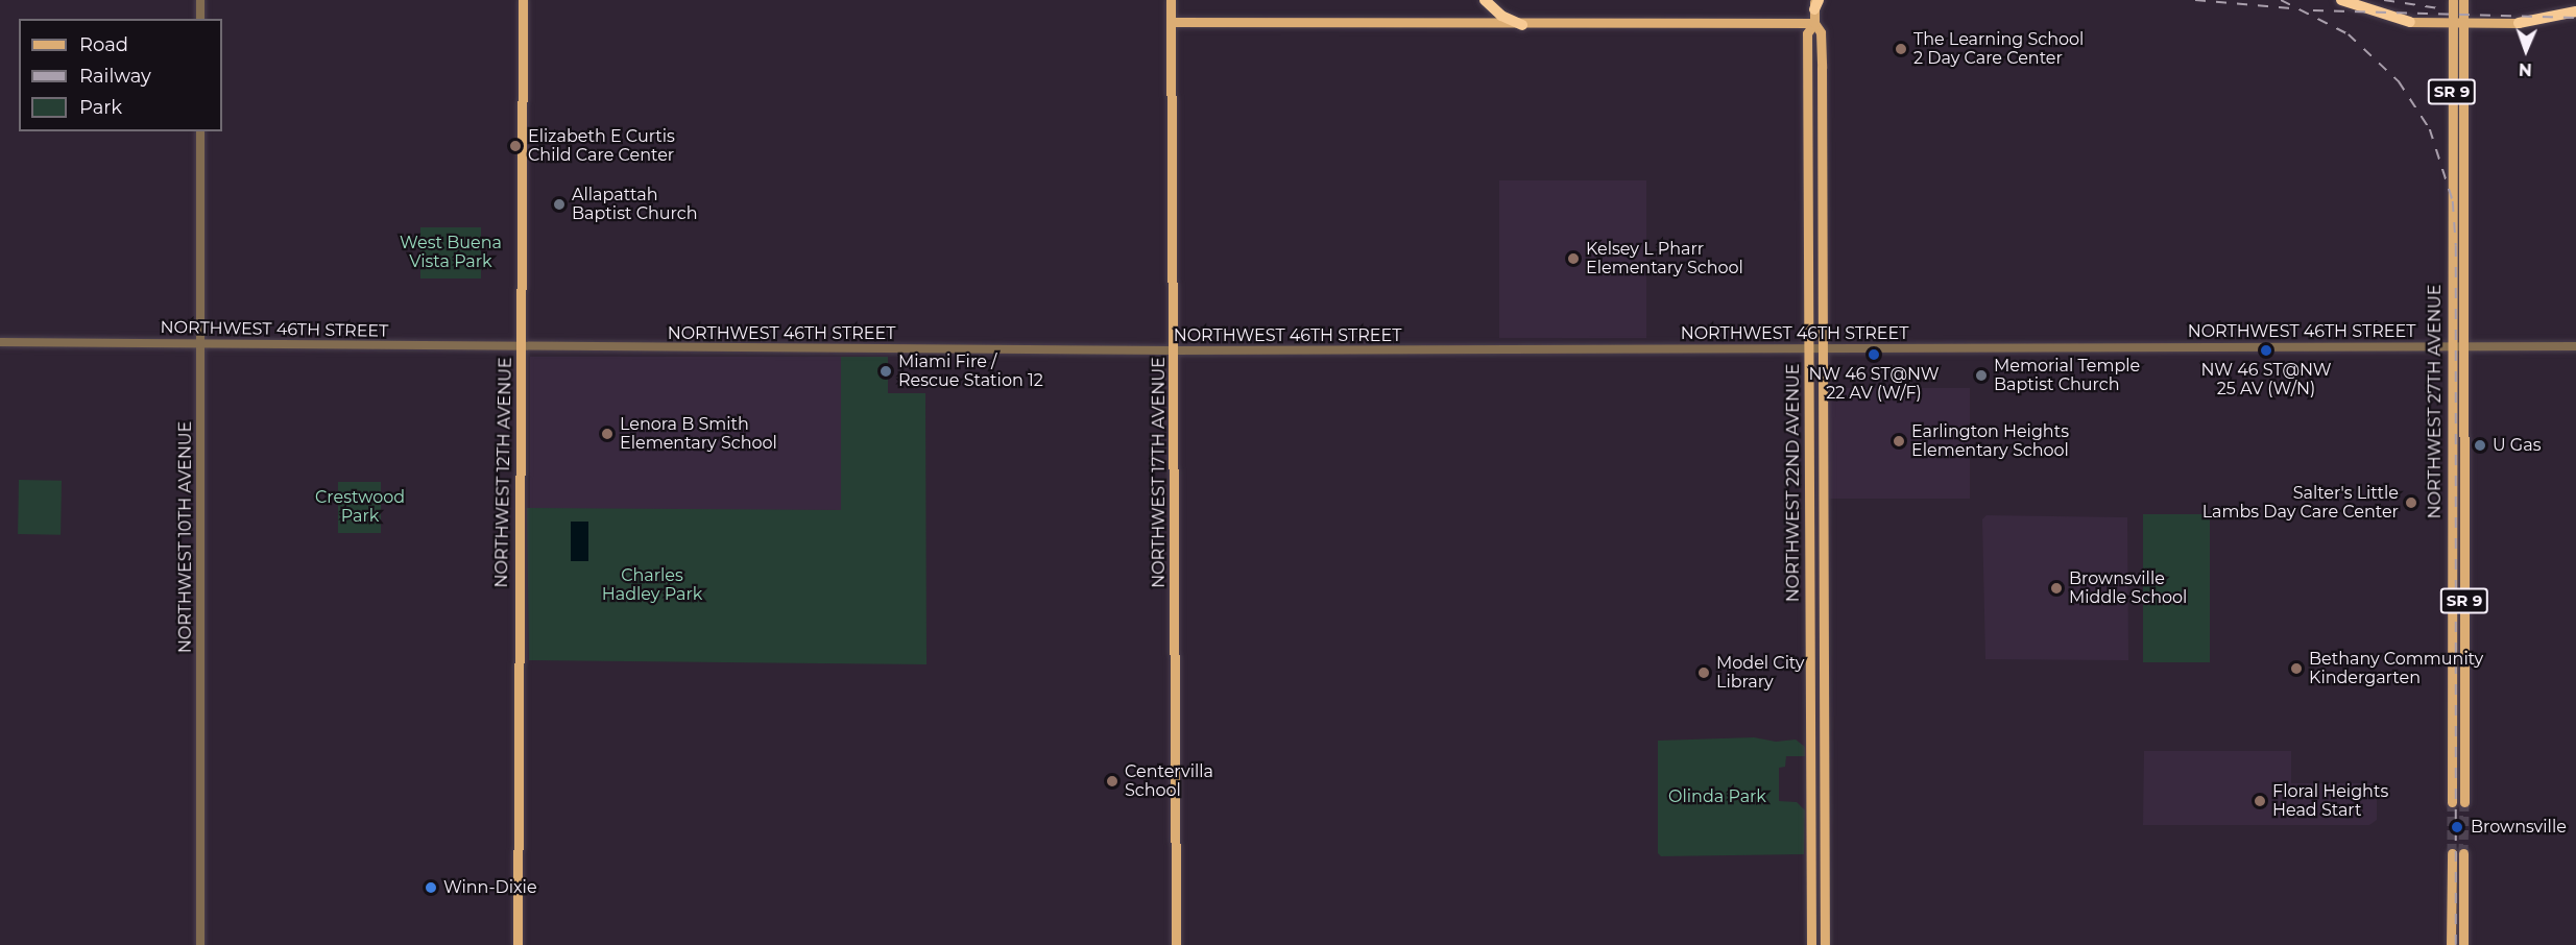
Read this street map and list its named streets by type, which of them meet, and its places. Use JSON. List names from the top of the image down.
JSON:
{
  "streets": {
    "main road": [
      "SR 9",
      "NORTHWEST 27TH AVENUE",
      "NORTHWEST 12TH AVENUE",
      "NORTHWEST 17TH AVENUE",
      "NORTHWEST 22ND AVENUE"
    ],
    "street": ["NORTHWEST 46TH STREET", "NORTHWEST 10TH AVENUE"]
  },
  "crossings": [
    ["NORTHWEST 46TH STREET", "NORTHWEST 27TH AVENUE"],
    ["NORTHWEST 46TH STREET", "NORTHWEST 12TH AVENUE"],
    ["NORTHWEST 46TH STREET", "NORTHWEST 17TH AVENUE"],
    ["NORTHWEST 46TH STREET", "NORTHWEST 22ND AVENUE"],
    ["NORTHWEST 46TH STREET", "NORTHWEST 10TH AVENUE"]
  ],
  "parks": [
    "West Buena Vista Park",
    "Crestwood Park",
    "Charles Hadley Park",
    "Olinda Park"
  ],
  "places": [
    "The Learning School 2 Day Care Center",
    "Elizabeth E Curtis Child Care Center",
    "Allapattah Baptist Church",
    "Kelsey L Pharr Elementary School",
    "NW 46 ST@NW 25 AV (W/N)",
    "NW 46 ST@NW 22 AV (W/F)",
    "Miami Fire / Rescue Station 12",
    "Memorial Temple Baptist Church",
    "Lenora B Smith Elementary School",
    "Earlington Heights Elementary School",
    "U Gas",
    "Salter's Little Lambs Day Care Center",
    "Brownsville Middle School",
    "Bethany Community Kindergarten",
    "Model City Library",
    "Centervilla School",
    "Floral Heights Head Start",
    "Brownsville",
    "Winn-Dixie"
  ],
  "legend": ["Road", "Railway", "Park"],
  "north": "bottom"
}
